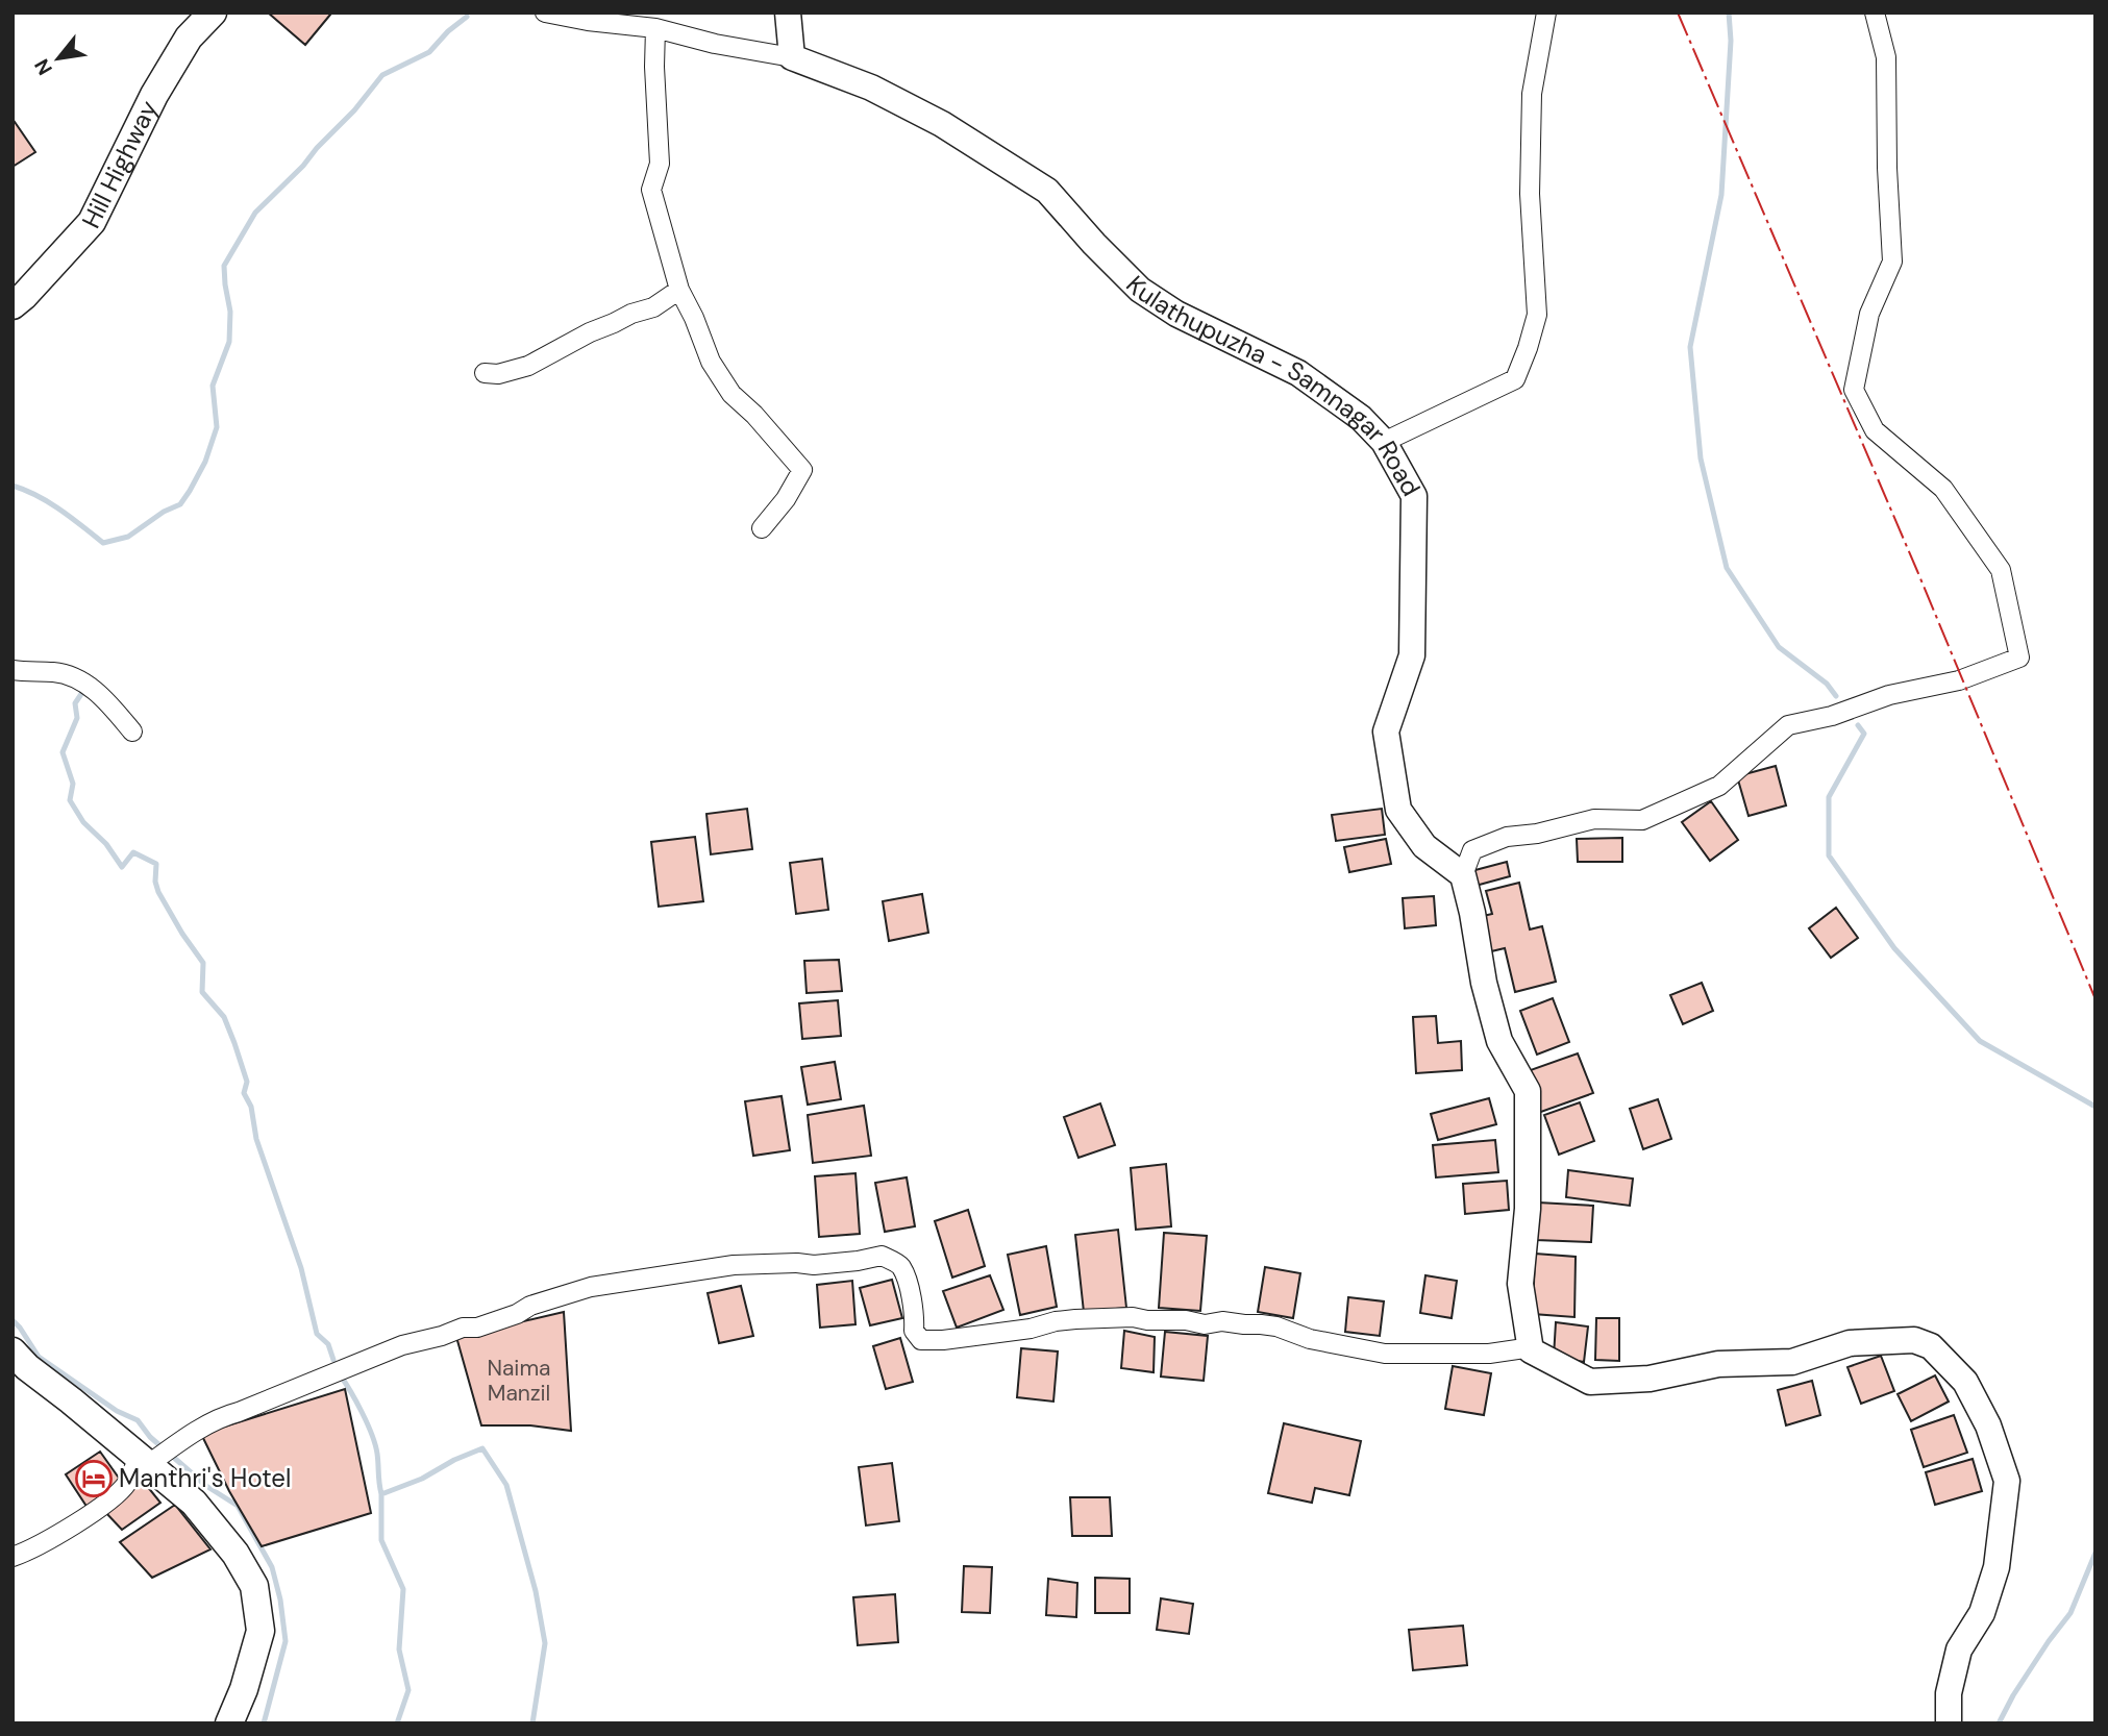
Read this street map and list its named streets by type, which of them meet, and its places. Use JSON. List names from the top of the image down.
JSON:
{
  "streets": {
    "main road": ["Hill Highway", "Kulathupuzha - Samnagar Road"]
  },
  "places": {
    "hotel": ["Manthri's Hotel"]
  },
  "house_numbers": ["Naima Manzil"],
  "north": "bottom left"
}
